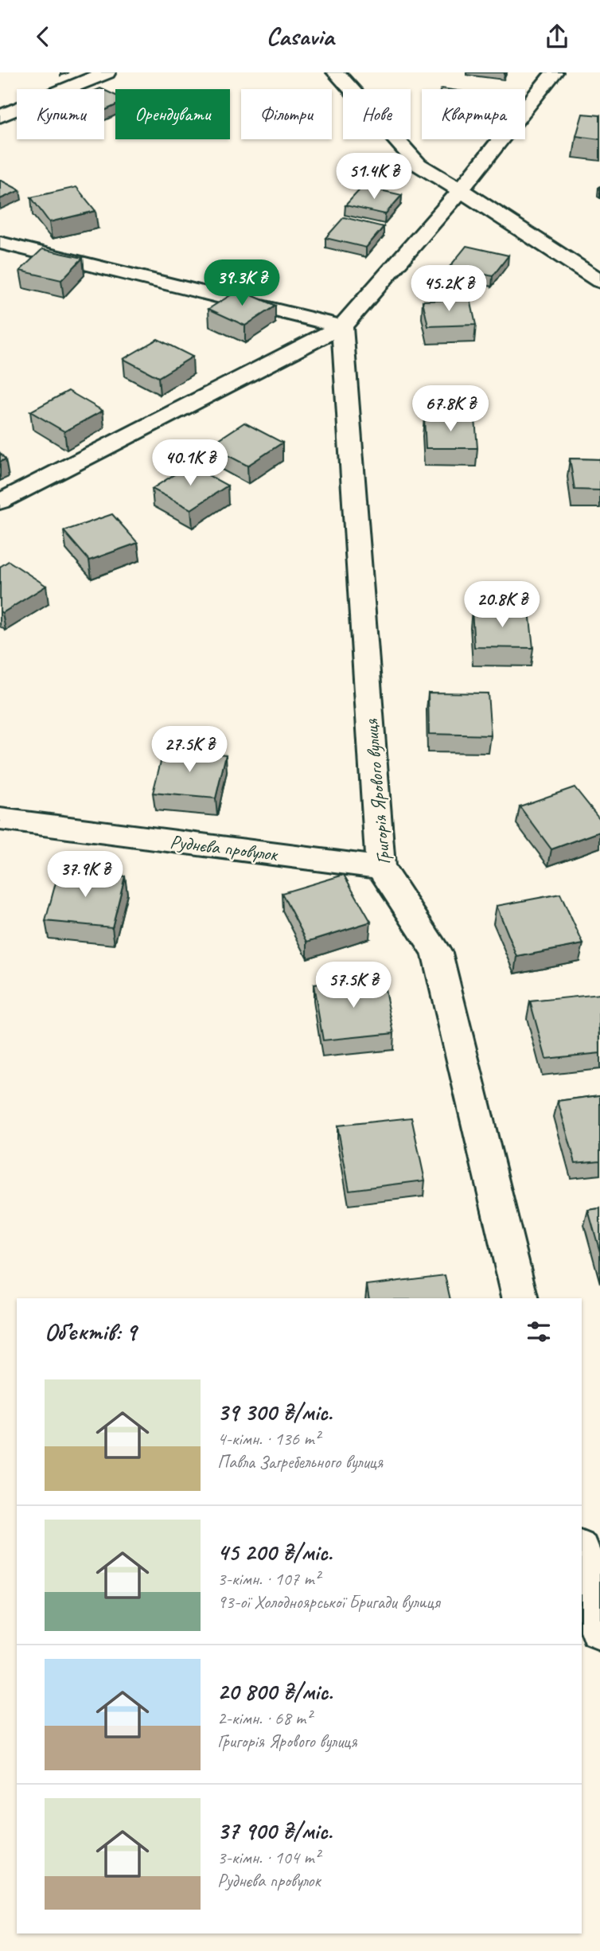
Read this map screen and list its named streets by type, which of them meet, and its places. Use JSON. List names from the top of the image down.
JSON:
{
  "streets": {
    "street": ["Григорія Ярового вулиця", "Руднєва провулок"]
  },
  "crossings": [
    ["Григорія Ярового вулиця", "Руднєва провулок"]
  ],
  "page": {
    "header": "Casavia",
    "chip": [
      "Купити",
      "Орендувати",
      "Фільтри",
      "Нове",
      "Квартира"
    ],
    "price": [
      "51.4K ₴",
      "39.3K ₴",
      "45.2K ₴",
      "67.8K ₴",
      "40.1K ₴",
      "20.8K ₴",
      "27.5K ₴",
      "37.9K ₴",
      "57.5K ₴"
    ],
    "heading": "Об’єктів: 9",
    "list": [
      {
        "name": "39 300 ₴/міс.",
        "note": "4-кімн. · 136 m² · Павла Загребельного вулиця"
      },
      {
        "name": "45 200 ₴/міс.",
        "note": "3-кімн. · 107 m² · 93-ої Холодноярської Бригади вулиця"
      },
      {
        "name": "20 800 ₴/міс.",
        "note": "2-кімн. · 68 m² · Григорія Ярового вулиця"
      },
      {
        "name": "37 900 ₴/міс.",
        "note": "3-кімн. · 104 m² · Руднєва провулок"
      }
    ]
  }
}
